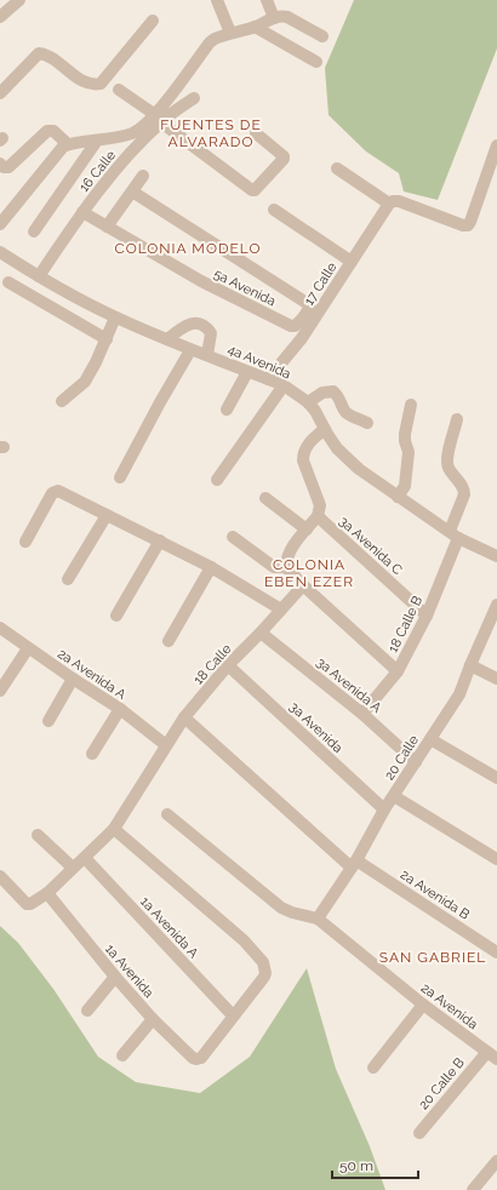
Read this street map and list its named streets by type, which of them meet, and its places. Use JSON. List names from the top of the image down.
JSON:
{
  "streets": {
    "street": [
      "16 Calle",
      "17 Calle",
      "5a Avenida",
      "4a Avenida",
      "3a Avenida C",
      "18 Calle B",
      "18 Calle",
      "2a Avenida A",
      "3a Avenida A",
      "3a Avenida",
      "20 Calle",
      "2a Avenida B",
      "1a Avenida A",
      "1a Avenida",
      "2a Avenida",
      "20 Calle B"
    ]
  },
  "crossings": [
    ["16 Calle", "5a Avenida"],
    ["16 Calle", "4a Avenida"],
    ["17 Calle", "4a Avenida"],
    ["4a Avenida", "18 Calle B"],
    ["3a Avenida C", "18 Calle B"],
    ["18 Calle B", "3a Avenida A"],
    ["18 Calle", "2a Avenida A"],
    ["18 Calle", "3a Avenida A"],
    ["18 Calle", "3a Avenida"],
    ["18 Calle", "2a Avenida B"],
    ["18 Calle", "1a Avenida A"],
    ["18 Calle", "1a Avenida"],
    ["3a Avenida A", "20 Calle"],
    ["3a Avenida", "20 Calle"],
    ["20 Calle", "2a Avenida B"],
    ["20 Calle", "2a Avenida"],
    ["1a Avenida A", "1a Avenida"],
    ["2a Avenida", "20 Calle B"]
  ],
  "districts": [
    "FUENTES DE ALVARADO",
    "COLONIA MODELO",
    "COLONIA EBEN EZER",
    "SAN GABRIEL"
  ],
  "scale_bar": "50 m"
}
